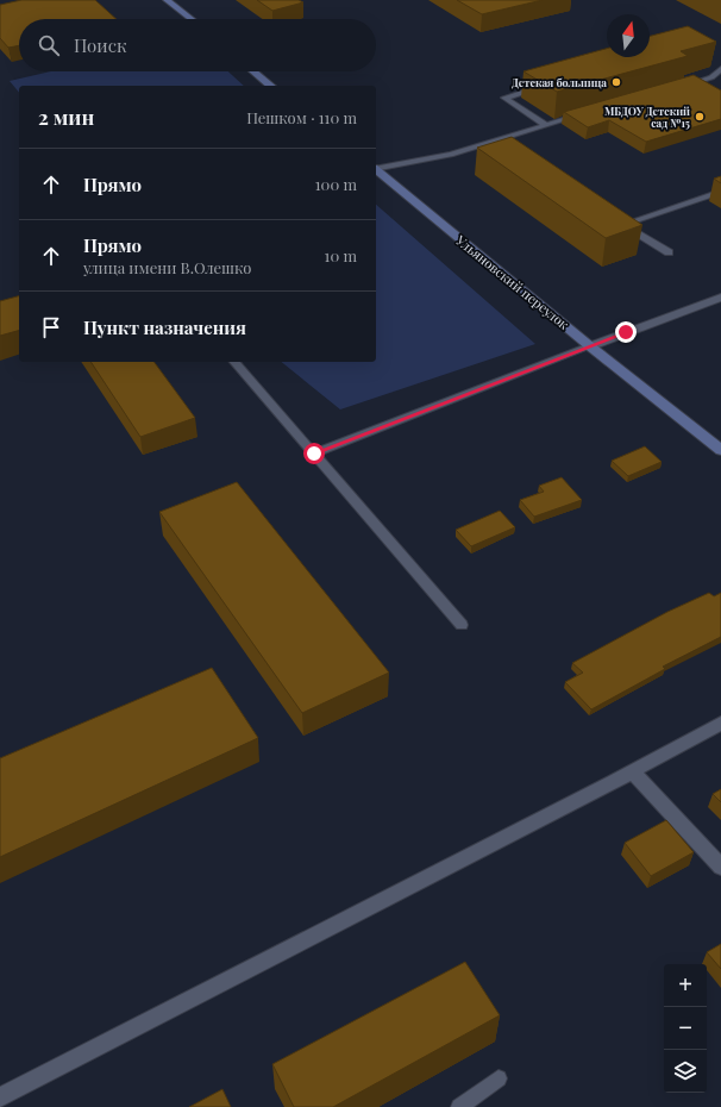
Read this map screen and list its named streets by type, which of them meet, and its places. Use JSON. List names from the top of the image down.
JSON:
{
  "streets": {
    "main road": ["Ульяновский переулок"]
  },
  "places": ["Детская больница", "МБДОУ Детский сад №15"],
  "north": "top",
  "page": {
    "search": "Поиск",
    "heading": ["2 мин", "Пешком · 110 m"],
    "list": [
      ["Прямо", "100 m"],
      ["Прямо", "улица имени В.Олешко", "10 m"],
      "Пункт назначения"
    ],
    "map_buttons": ["+", "−"]
  }
}
